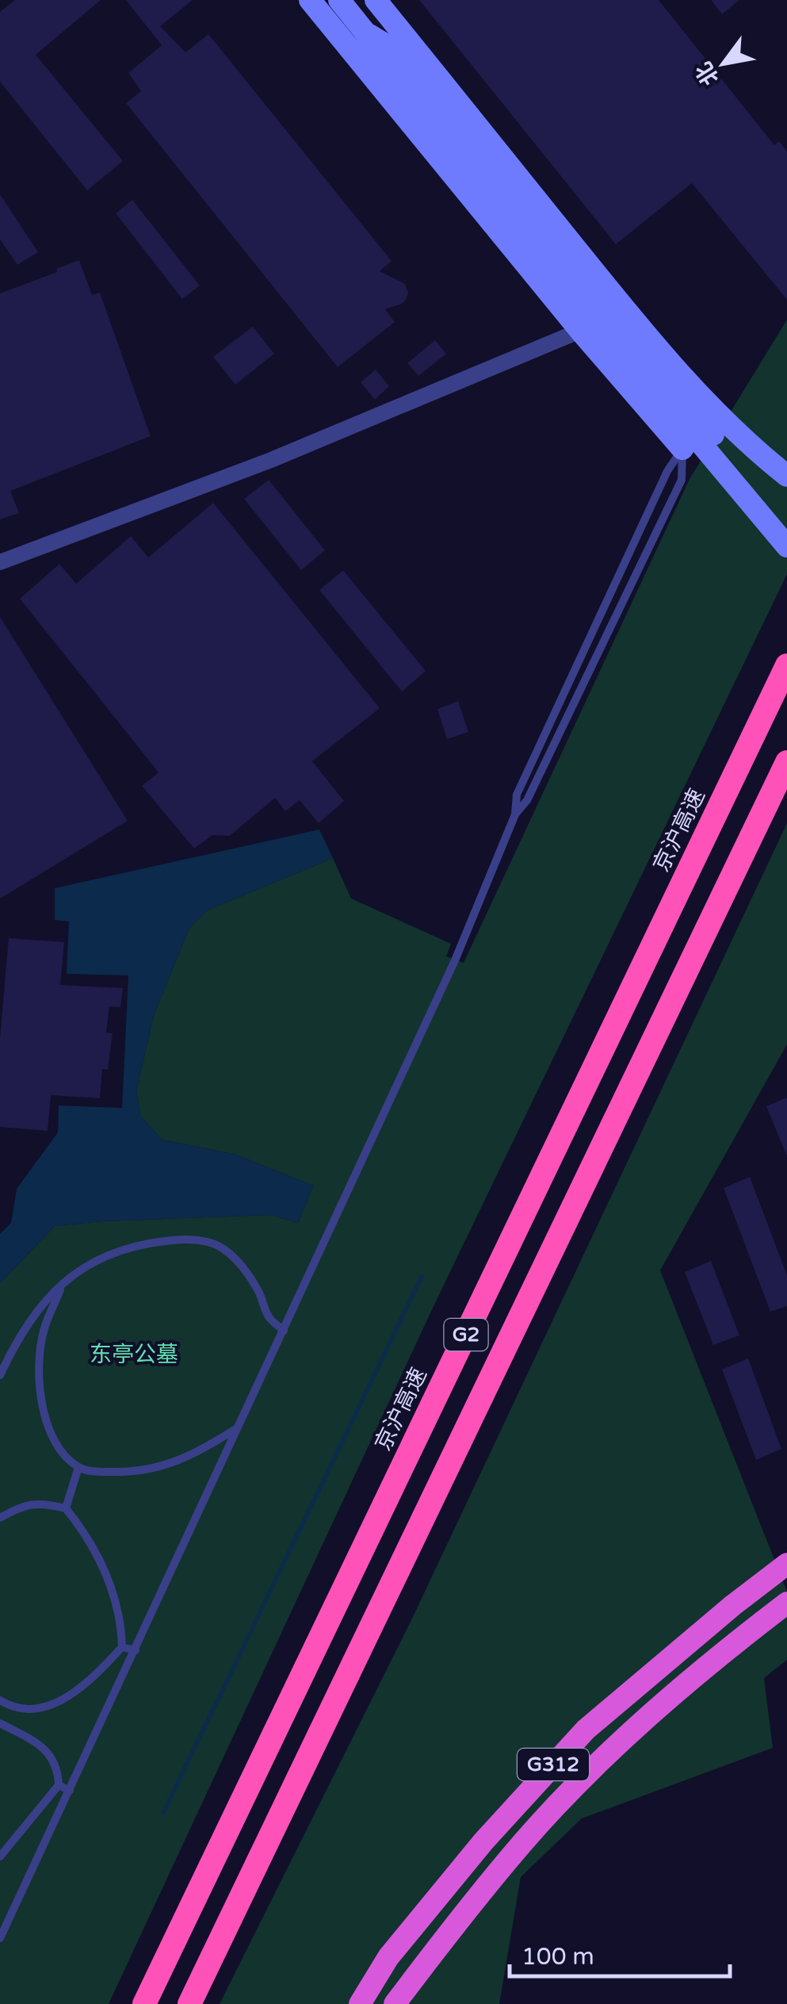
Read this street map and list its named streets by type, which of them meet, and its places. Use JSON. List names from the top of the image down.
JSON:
{
  "streets": {
    "highway": ["京沪高速", "G2", "G312"]
  },
  "parks": ["东亭公墓"],
  "scale_bar": "100 m",
  "north": "bottom left"
}
